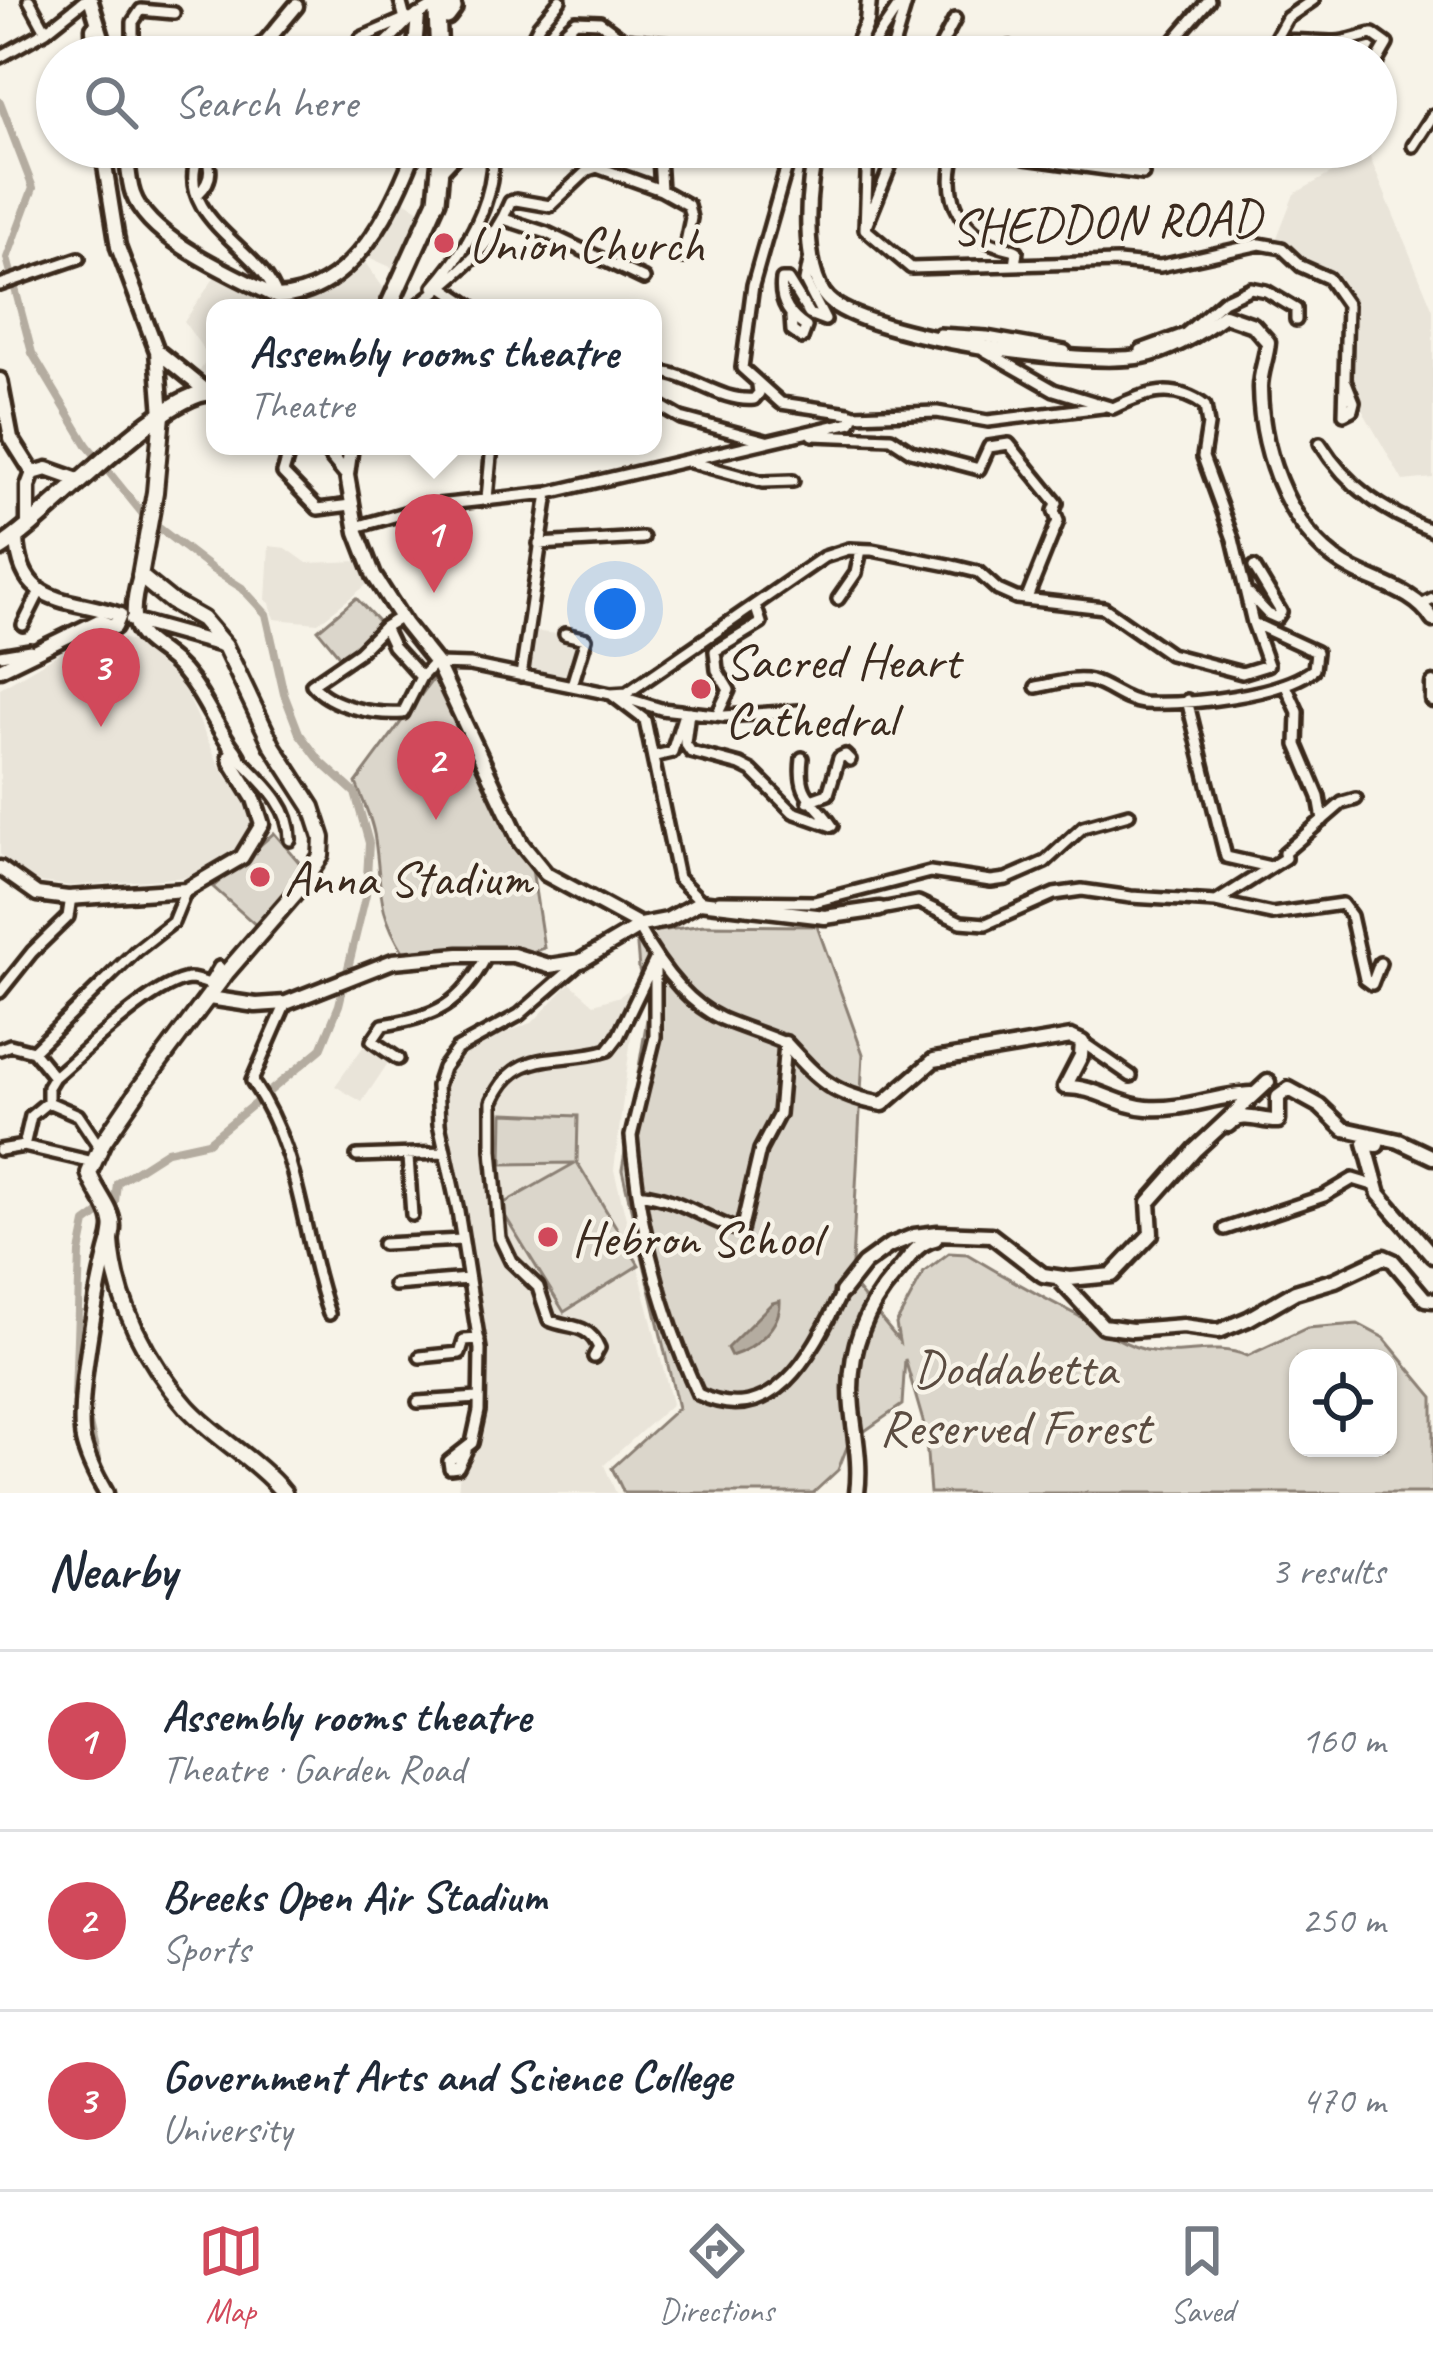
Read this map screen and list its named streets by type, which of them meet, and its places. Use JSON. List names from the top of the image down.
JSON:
{
  "streets": {
    "street": ["SHEDDON ROAD"]
  },
  "parks": ["Doddabetta Reserved Forest"],
  "places": [
    "Union Church",
    "Sacred Heart Cathedral",
    "Anna Stadium",
    "Hebron School"
  ],
  "page": {
    "search": "Search here",
    "popup": ["Assembly rooms theatre", "Theatre"],
    "pins": ["1", "3", "2"],
    "heading": ["Nearby", "3 results"],
    "list": [
      {
        "mark": "1",
        "name": "Assembly rooms theatre",
        "note": "Theatre · Garden Road",
        "value": "160 m"
      },
      {
        "mark": "2",
        "name": "Breeks Open Air Stadium",
        "note": "Sports",
        "value": "250 m"
      },
      {
        "mark": "3",
        "name": "Government Arts and Science College",
        "note": "University",
        "value": "470 m"
      }
    ],
    "nav": ["Map", "Directions", "Saved"]
  }
}
